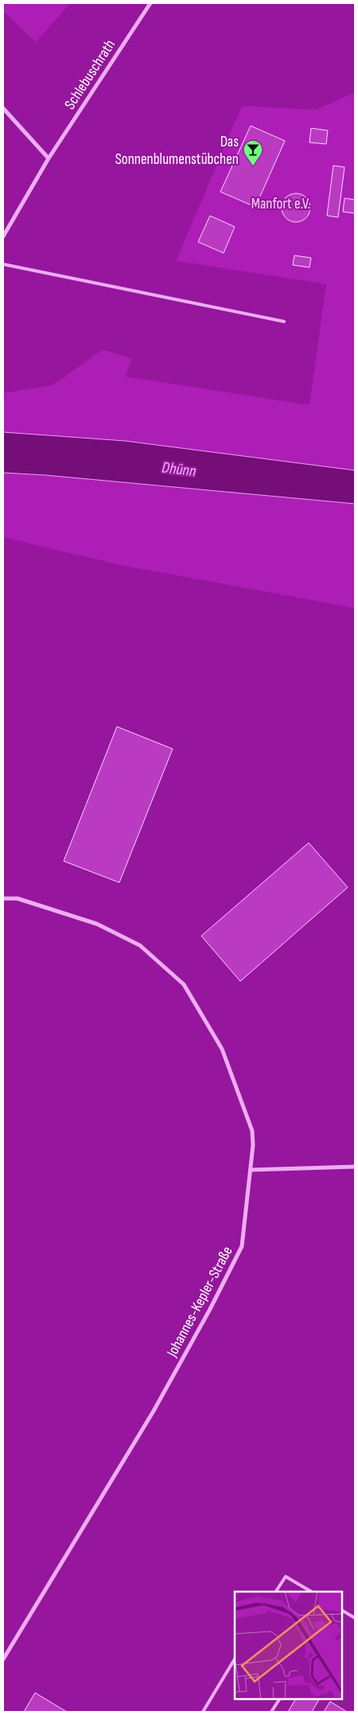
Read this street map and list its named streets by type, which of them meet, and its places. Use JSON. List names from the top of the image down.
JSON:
{
  "streets": {
    "street": ["Schlebuschrath", "Johannes-Kepler-Straße"]
  },
  "water": ["Dhünn"],
  "parks": ["Manfort e.V."],
  "places": {
    "bar": ["Das Sonnenblumenstübchen"]
  }
}
